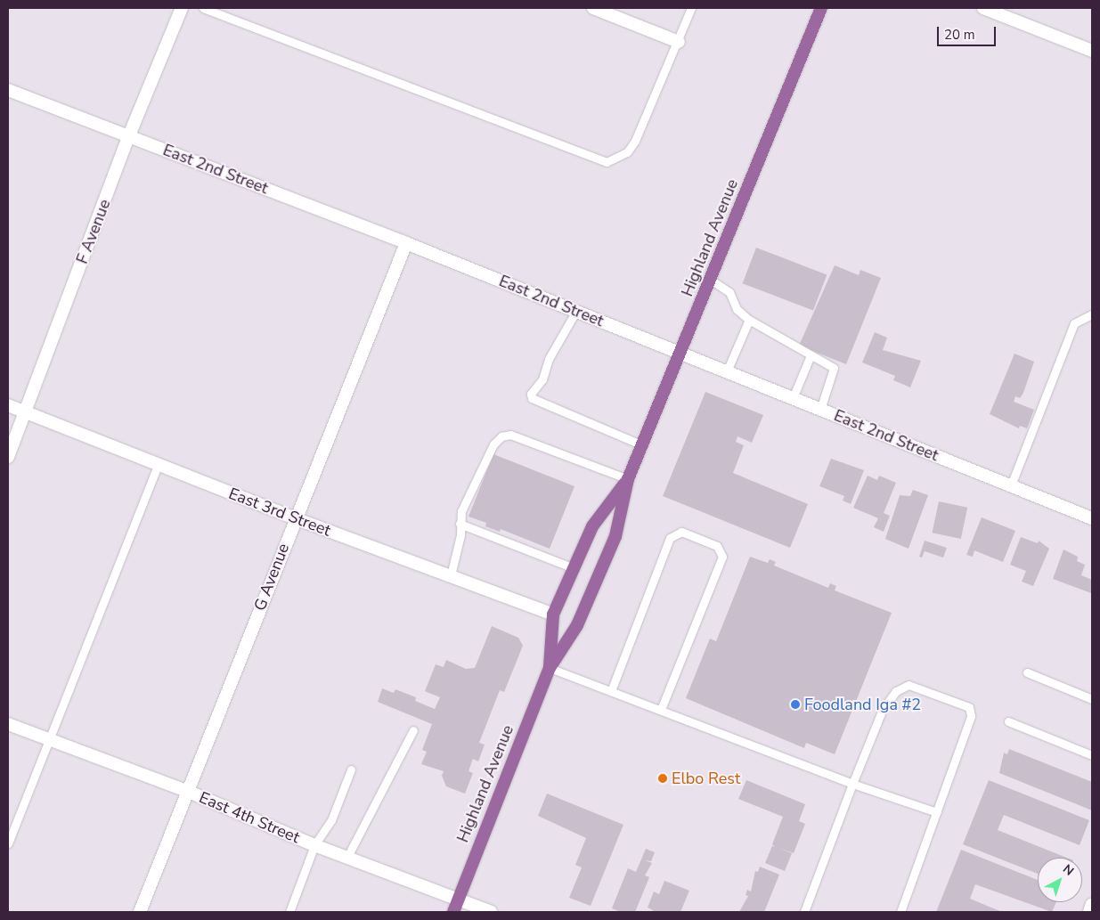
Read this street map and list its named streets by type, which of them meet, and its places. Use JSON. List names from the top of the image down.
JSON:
{
  "streets": {
    "main road": ["Highland Avenue"],
    "street": [
      "East 2nd Street",
      "F Avenue",
      "East 3rd Street",
      "G Avenue",
      "East 4th Street"
    ]
  },
  "crossings": [
    ["East 2nd Street", "F Avenue"],
    ["East 2nd Street", "Highland Avenue"],
    ["East 2nd Street", "G Avenue"],
    ["F Avenue", "East 3rd Street"],
    ["Highland Avenue", "East 3rd Street"],
    ["Highland Avenue", "East 4th Street"],
    ["East 3rd Street", "G Avenue"],
    ["G Avenue", "East 4th Street"]
  ],
  "places": ["Foodland Iga #2", "Elbo Rest"],
  "scale_bar": "20 m",
  "north": "top right"
}
